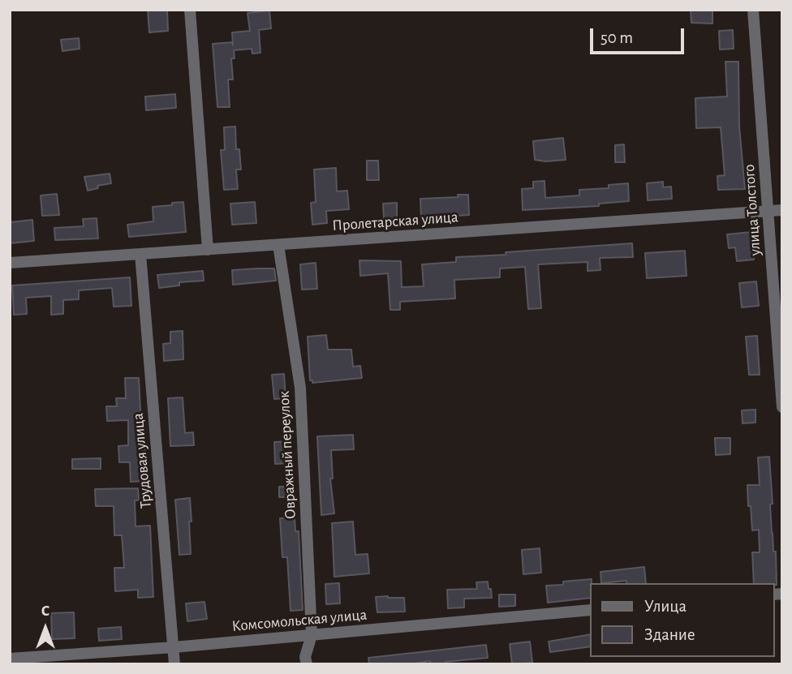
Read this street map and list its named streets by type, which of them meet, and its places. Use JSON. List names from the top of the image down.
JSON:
{
  "streets": {
    "street": [
      "улица Толстого",
      "Пролетарская улица",
      "Овражный переулок",
      "Трудовая улица",
      "Комсомольская улица"
    ]
  },
  "crossings": [
    ["улица Толстого", "Пролетарская улица"],
    ["Пролетарская улица", "Овражный переулок"],
    ["Пролетарская улица", "Трудовая улица"],
    ["Овражный переулок", "Комсомольская улица"],
    ["Трудовая улица", "Комсомольская улица"]
  ],
  "legend": ["Улица", "Здание"],
  "scale_bar": "50 m",
  "north": "top"
}
